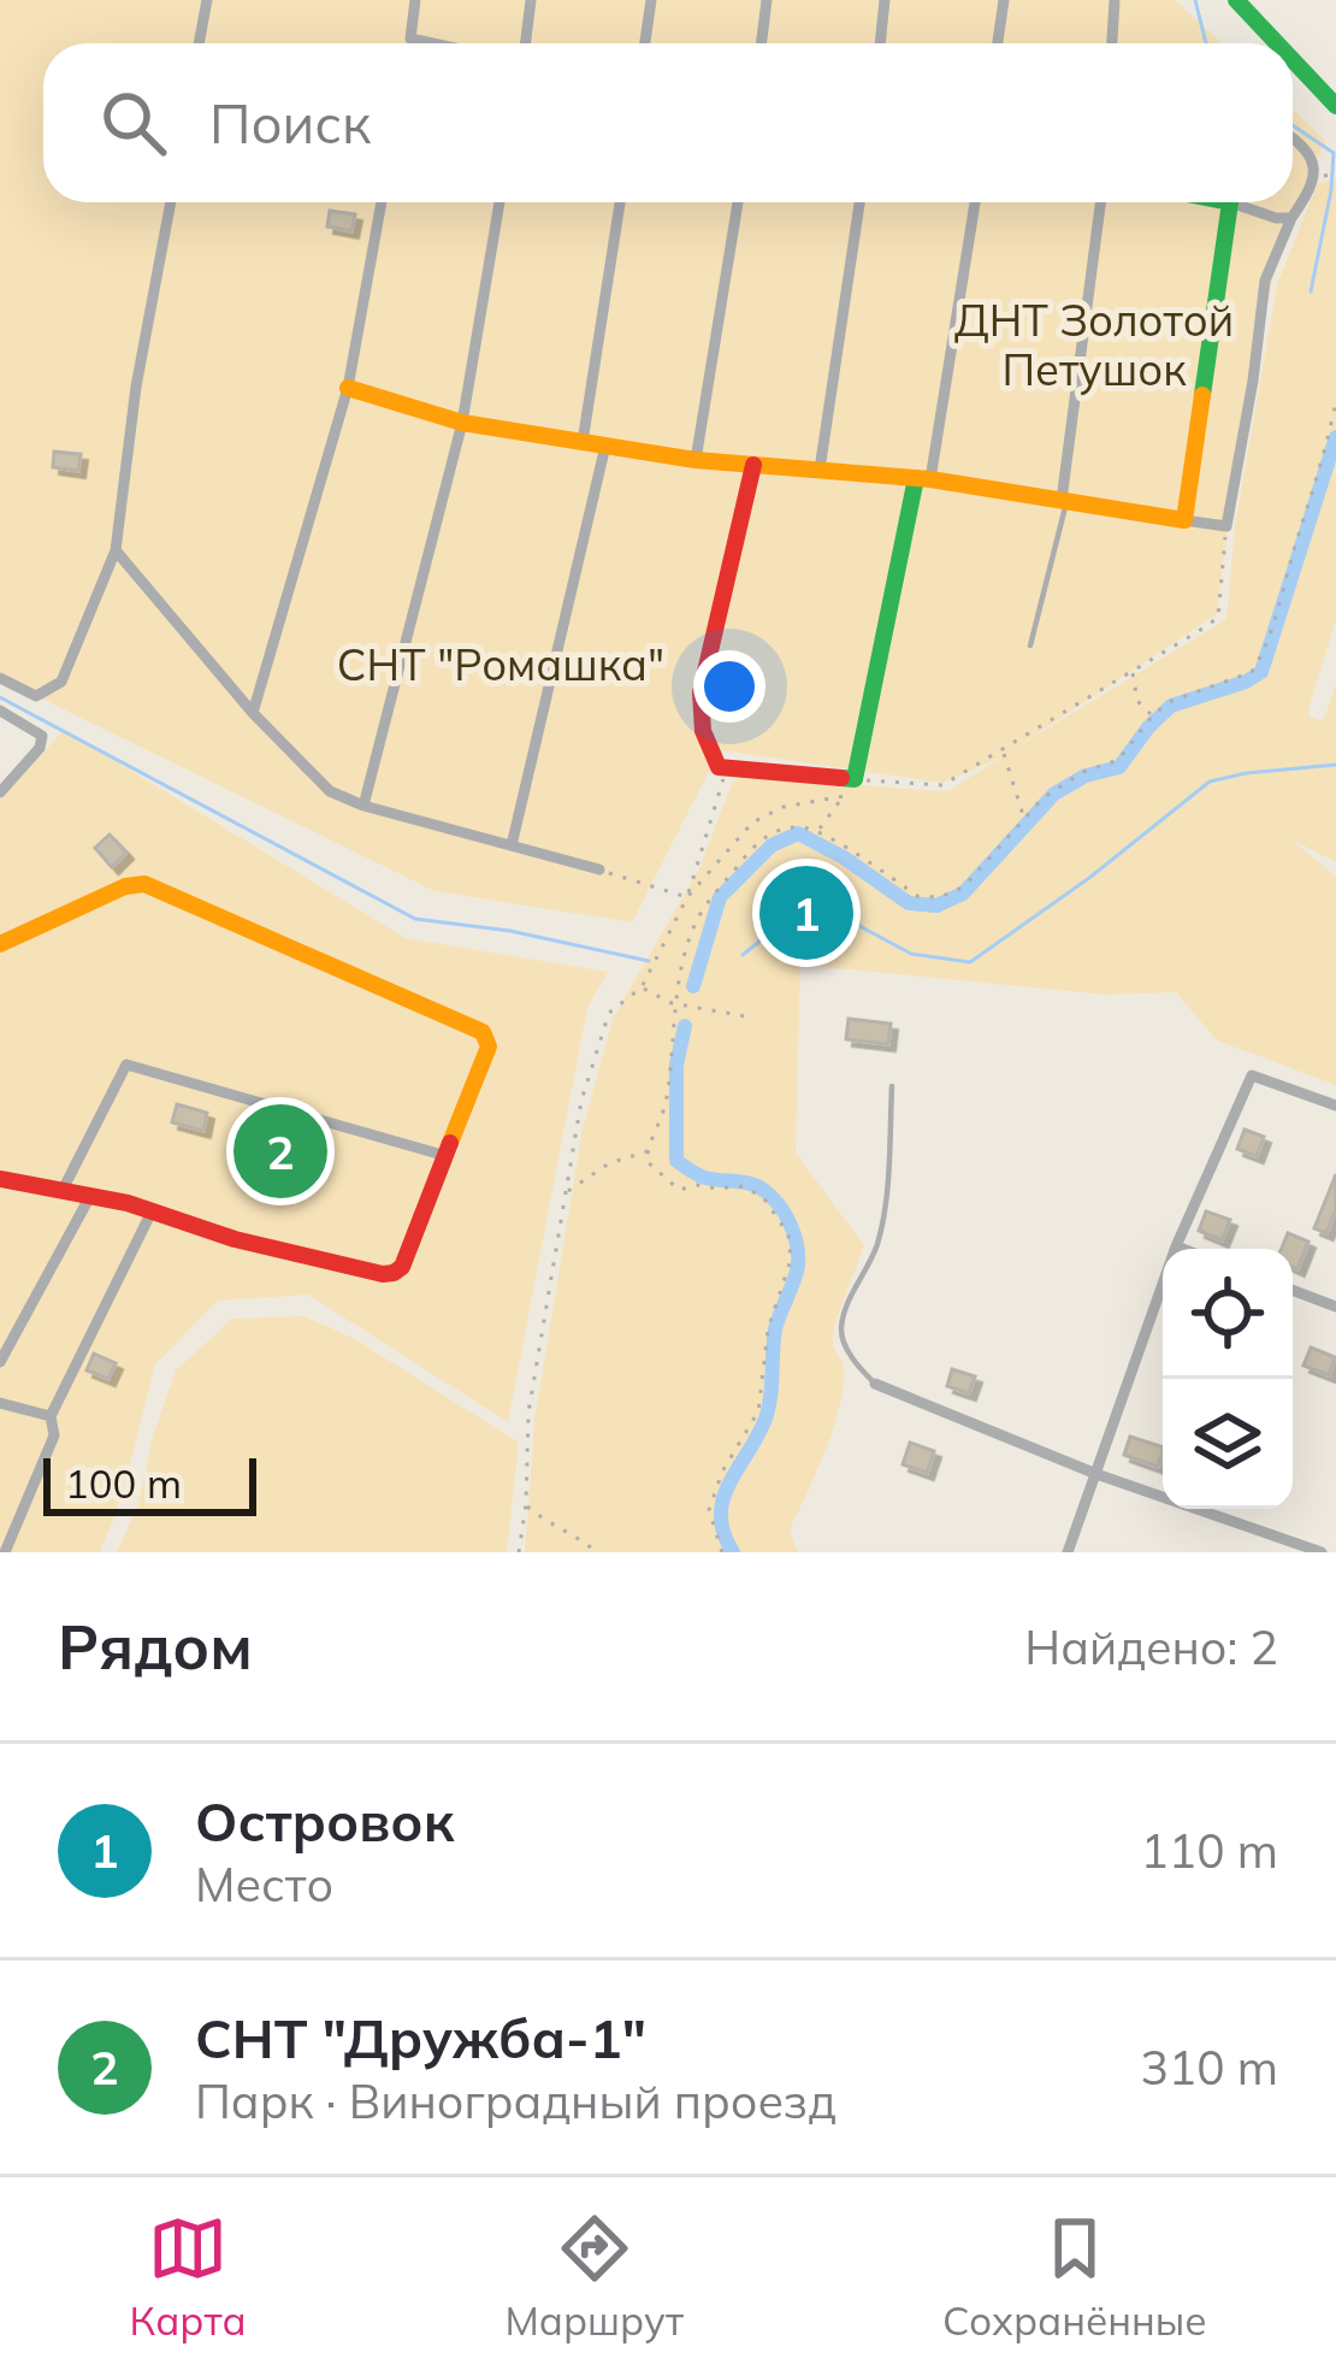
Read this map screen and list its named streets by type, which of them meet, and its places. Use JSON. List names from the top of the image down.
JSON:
{
  "parks": ["ДНТ Золотой Петушок", "СНТ \"Ромашка\""],
  "scale_bar": "100 m",
  "page": {
    "search": "Поиск",
    "pins": ["1", "2"],
    "scale": "100 m",
    "heading": ["Рядом", "Найдено: 2"],
    "list": [
      {
        "mark": "1",
        "name": "Островок",
        "note": "Место",
        "value": "110 m"
      },
      {
        "mark": "2",
        "name": "СНТ \"Дружба-1\"",
        "note": "Парк · Виноградный проезд",
        "value": "310 m"
      }
    ],
    "nav": ["Карта", "Маршрут", "Сохранённые"]
  }
}
